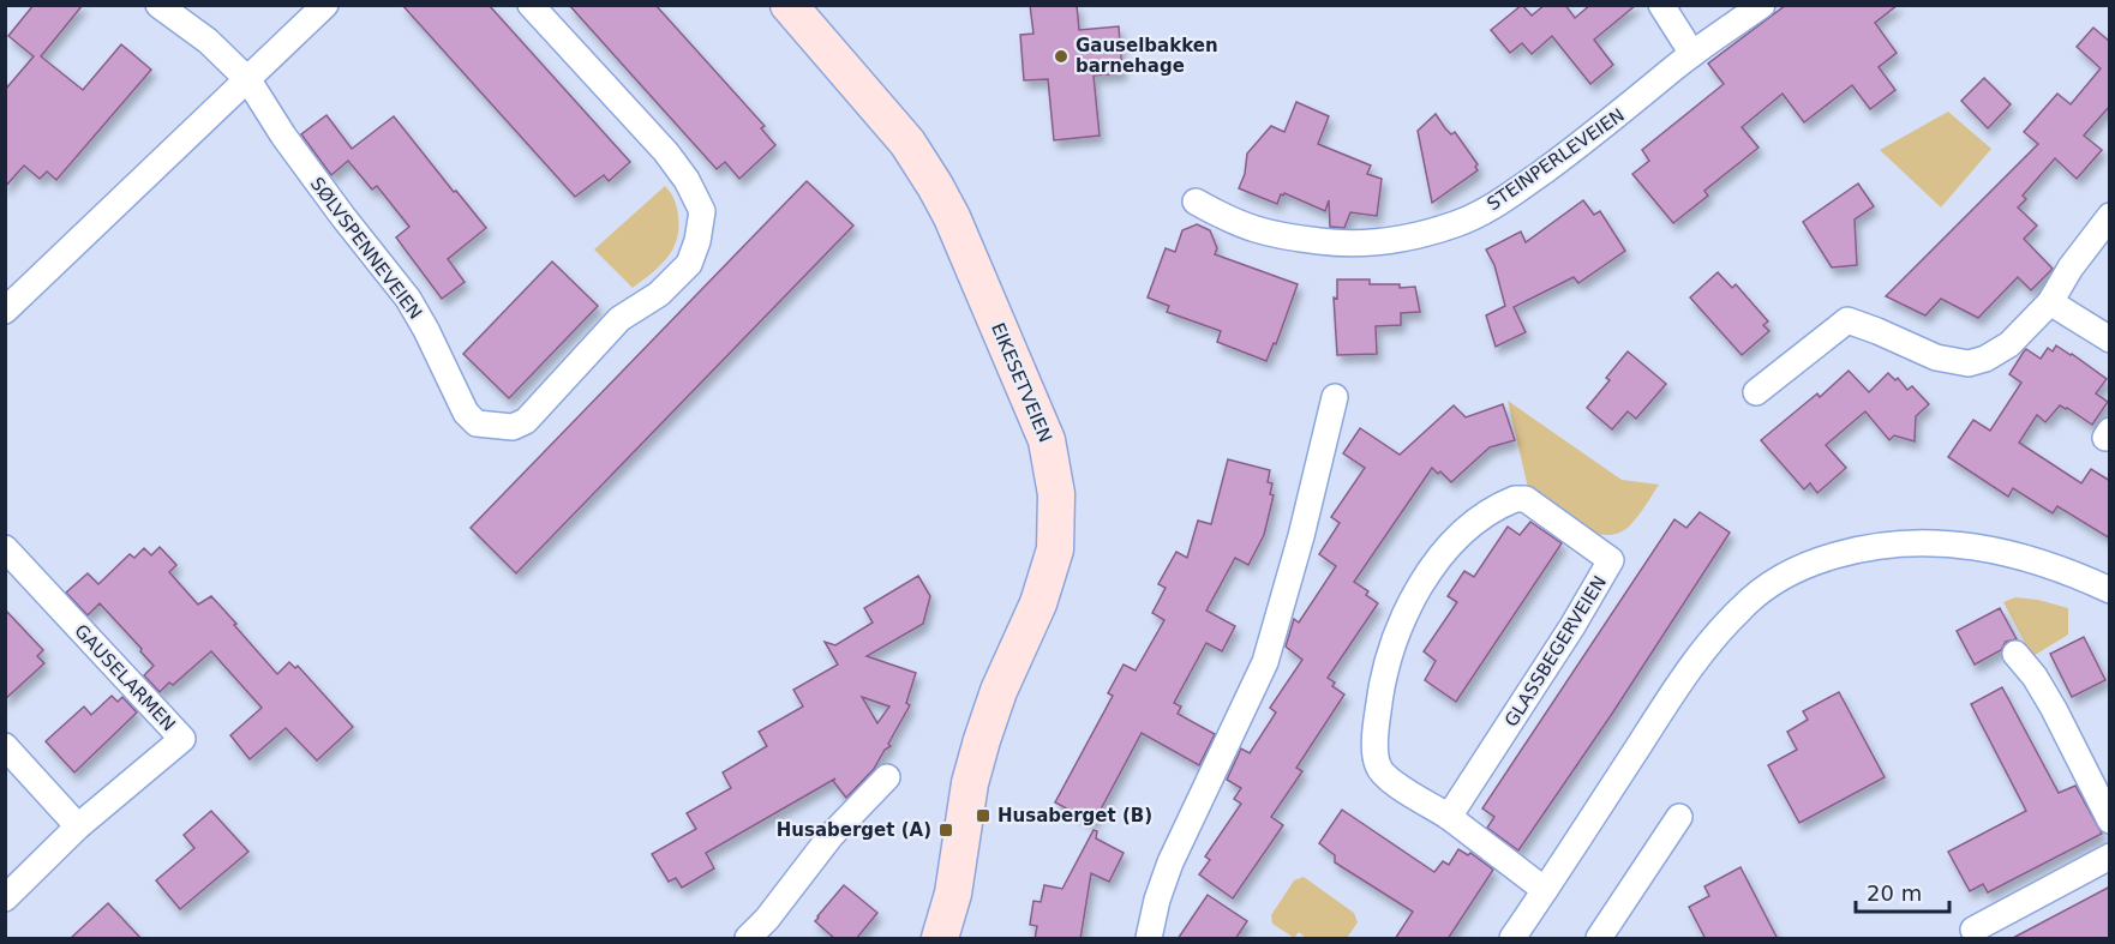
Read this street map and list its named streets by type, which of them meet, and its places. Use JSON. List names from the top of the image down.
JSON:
{
  "streets": {
    "main road": ["EIKESETVEIEN"],
    "street": [
      "STEINPERLEVEIEN",
      "SØLVSPENNEVEIEN",
      "GLASSBEGERVEIEN",
      "GAUSELARMEN"
    ]
  },
  "places": {
    "other": ["Gauselbakken barnehage"],
    "transit": ["Husaberget (B)", "Husaberget (A)"]
  },
  "scale_bar": "20 m"
}
